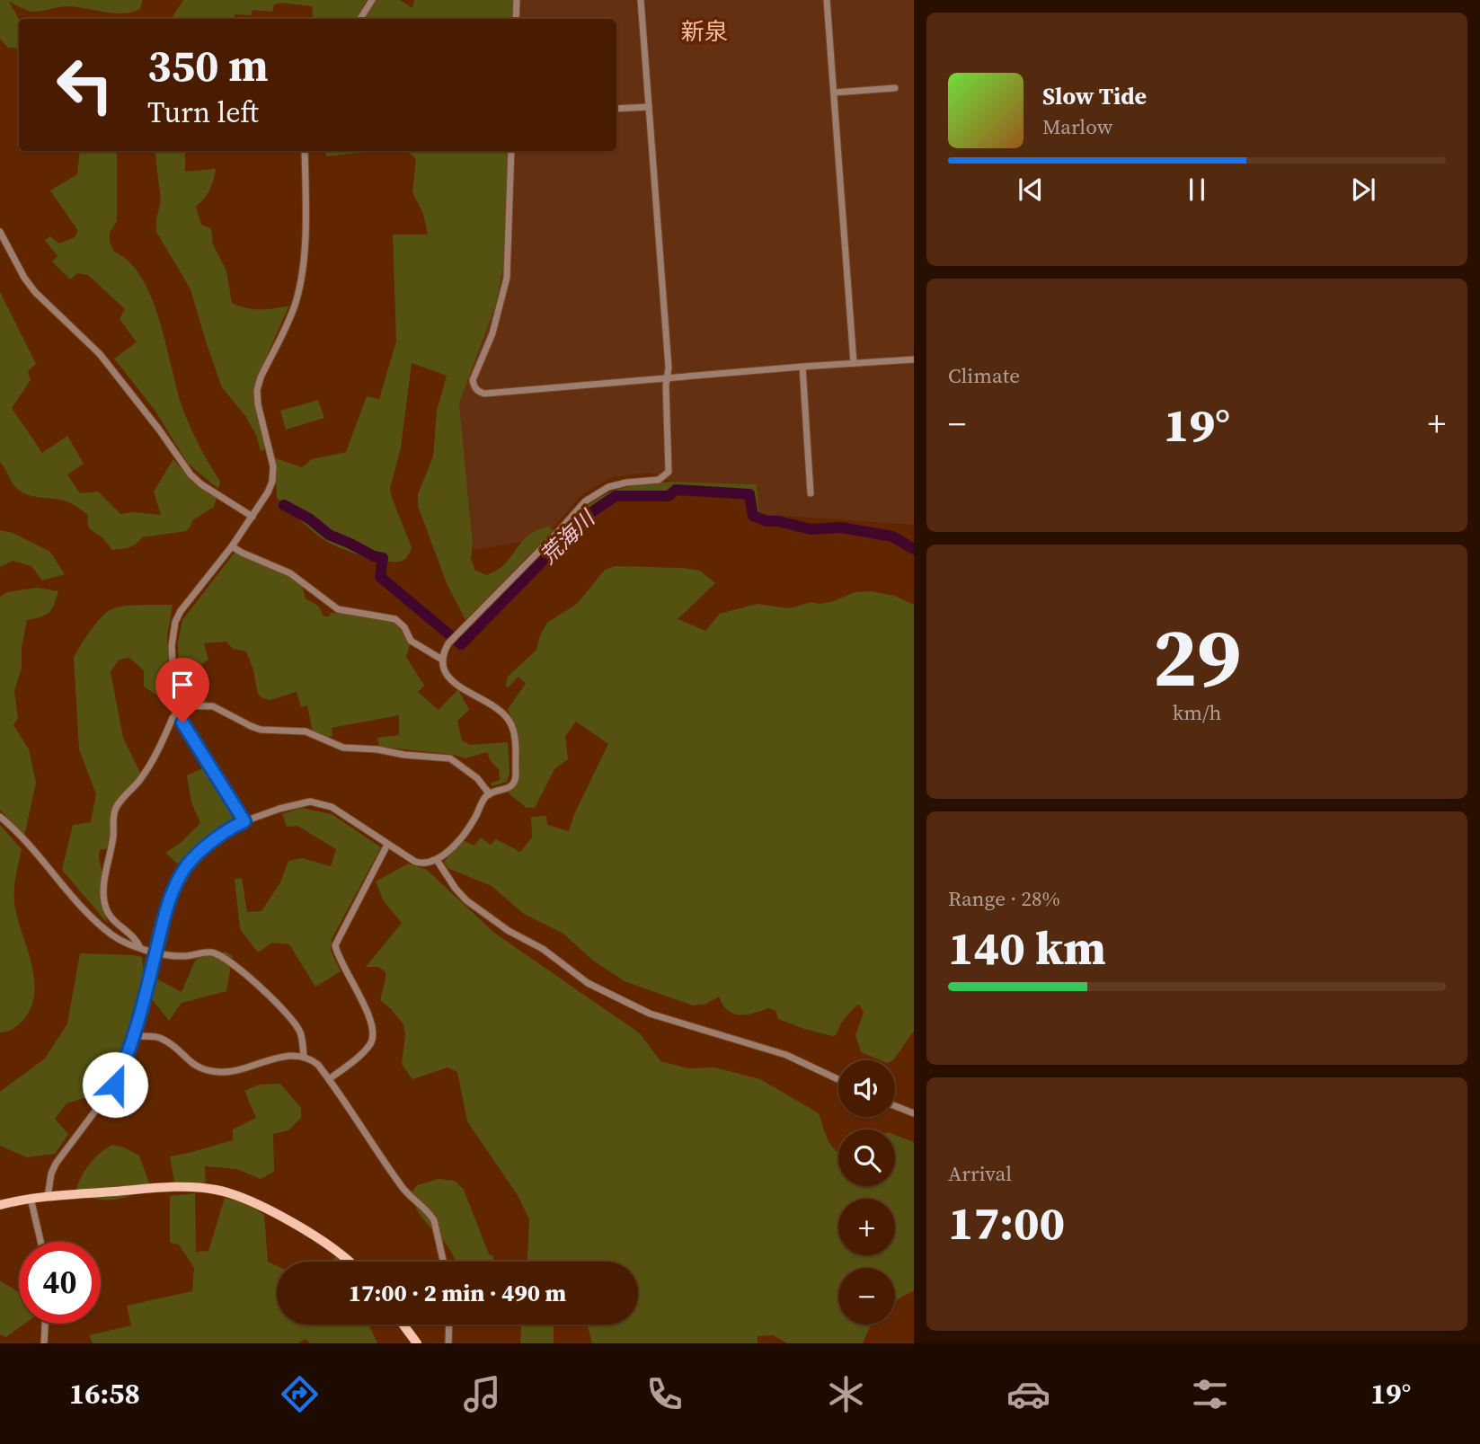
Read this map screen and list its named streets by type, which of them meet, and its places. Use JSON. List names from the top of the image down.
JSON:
{
  "districts": ["新泉"],
  "water": ["荒海川"],
  "page": {
    "turn": ["350 m", "Turn left"],
    "song": ["Slow Tide", "Marlow"],
    "tile": [
      "Climate",
      ["29", "km/h"],
      ["Range · 28%", "140 km"],
      ["Arrival", "17:00"]
    ],
    "heat": ["−", "19°", "+"],
    "map_buttons": ["+", "−"],
    "limit": "40",
    "trip": "17:00 · 2 min · 490 m",
    "tabs": ["16:58", "19°"]
  }
}
